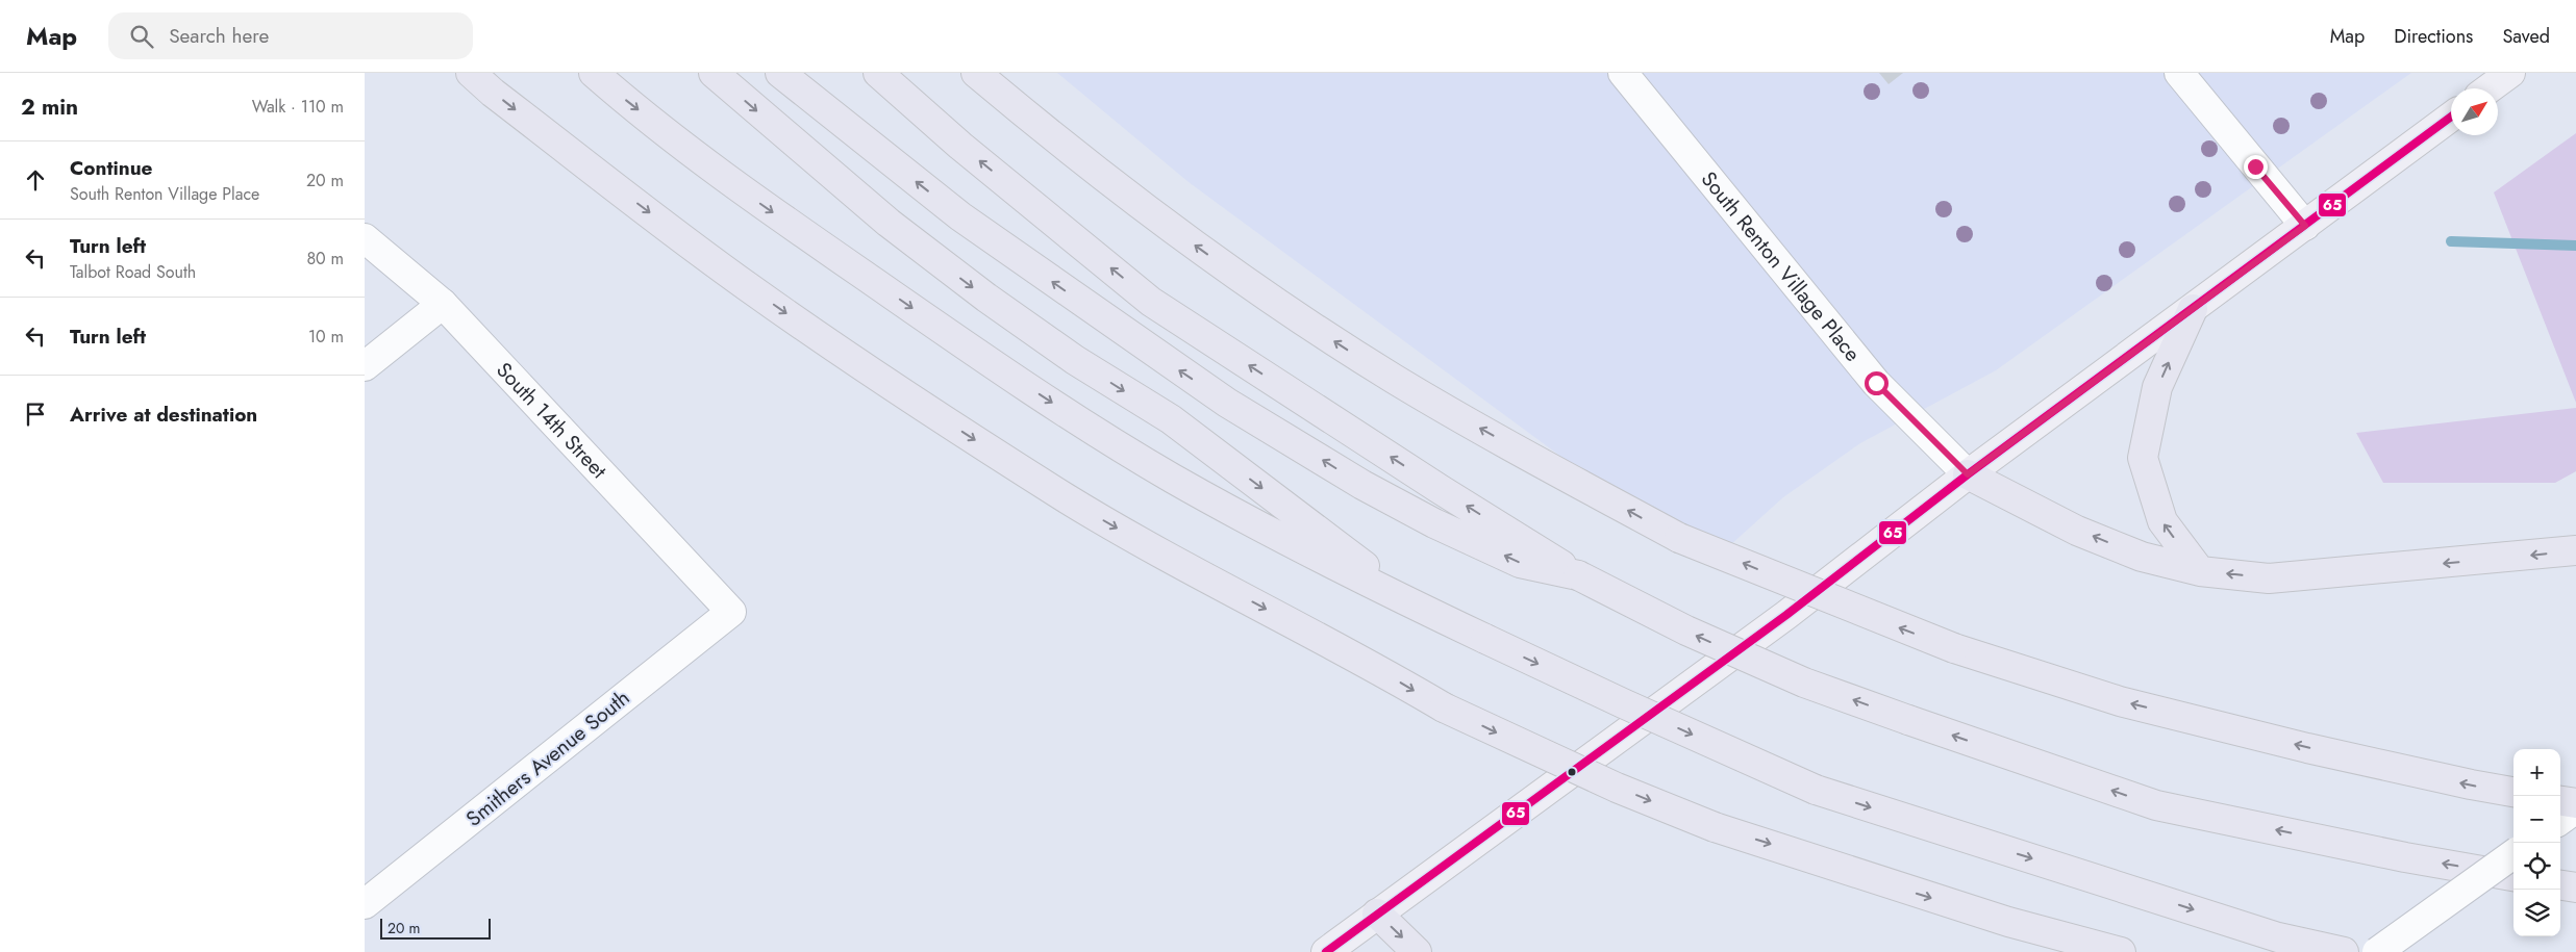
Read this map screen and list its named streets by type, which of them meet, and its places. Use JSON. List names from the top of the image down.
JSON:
{
  "streets": {
    "street": ["South Renton Village Place", "South 14th Street", "Smithers Avenue South"]
  },
  "crossings": [
    ["South 14th Street", "Smithers Avenue South"]
  ],
  "lines": ["transit line 65"],
  "scale_bar": "20 m",
  "north": "top right",
  "page": {
    "header": "Map",
    "search": "Search here",
    "nav": ["Map", "Directions", "Saved"],
    "heading": ["2 min", "Walk · 110 m"],
    "list": [
      ["Continue", "South Renton Village Place", "20 m"],
      ["Turn left", "Talbot Road South", "80 m"],
      ["Turn left", "10 m"],
      "Arrive at destination"
    ],
    "map_buttons": ["+", "−"],
    "scale": "20 m"
  }
}
